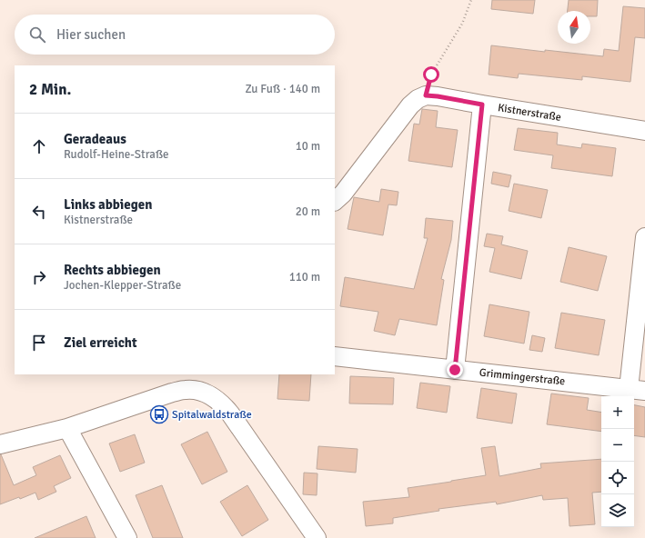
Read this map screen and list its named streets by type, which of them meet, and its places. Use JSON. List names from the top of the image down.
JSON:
{
  "streets": {
    "street": ["Kistnerstraße", "Grimmingerstraße"]
  },
  "places": {
    "bus stop": ["Spitalwaldstraße"]
  },
  "north": "top",
  "page": {
    "search": "Hier suchen",
    "heading": ["2 Min.", "Zu Fuß · 140 m"],
    "list": [
      ["Geradeaus", "Rudolf-Heine-Straße", "10 m"],
      ["Links abbiegen", "Kistnerstraße", "20 m"],
      ["Rechts abbiegen", "Jochen-Klepper-Straße", "110 m"],
      "Ziel erreicht"
    ],
    "map_buttons": ["+", "−"]
  }
}
